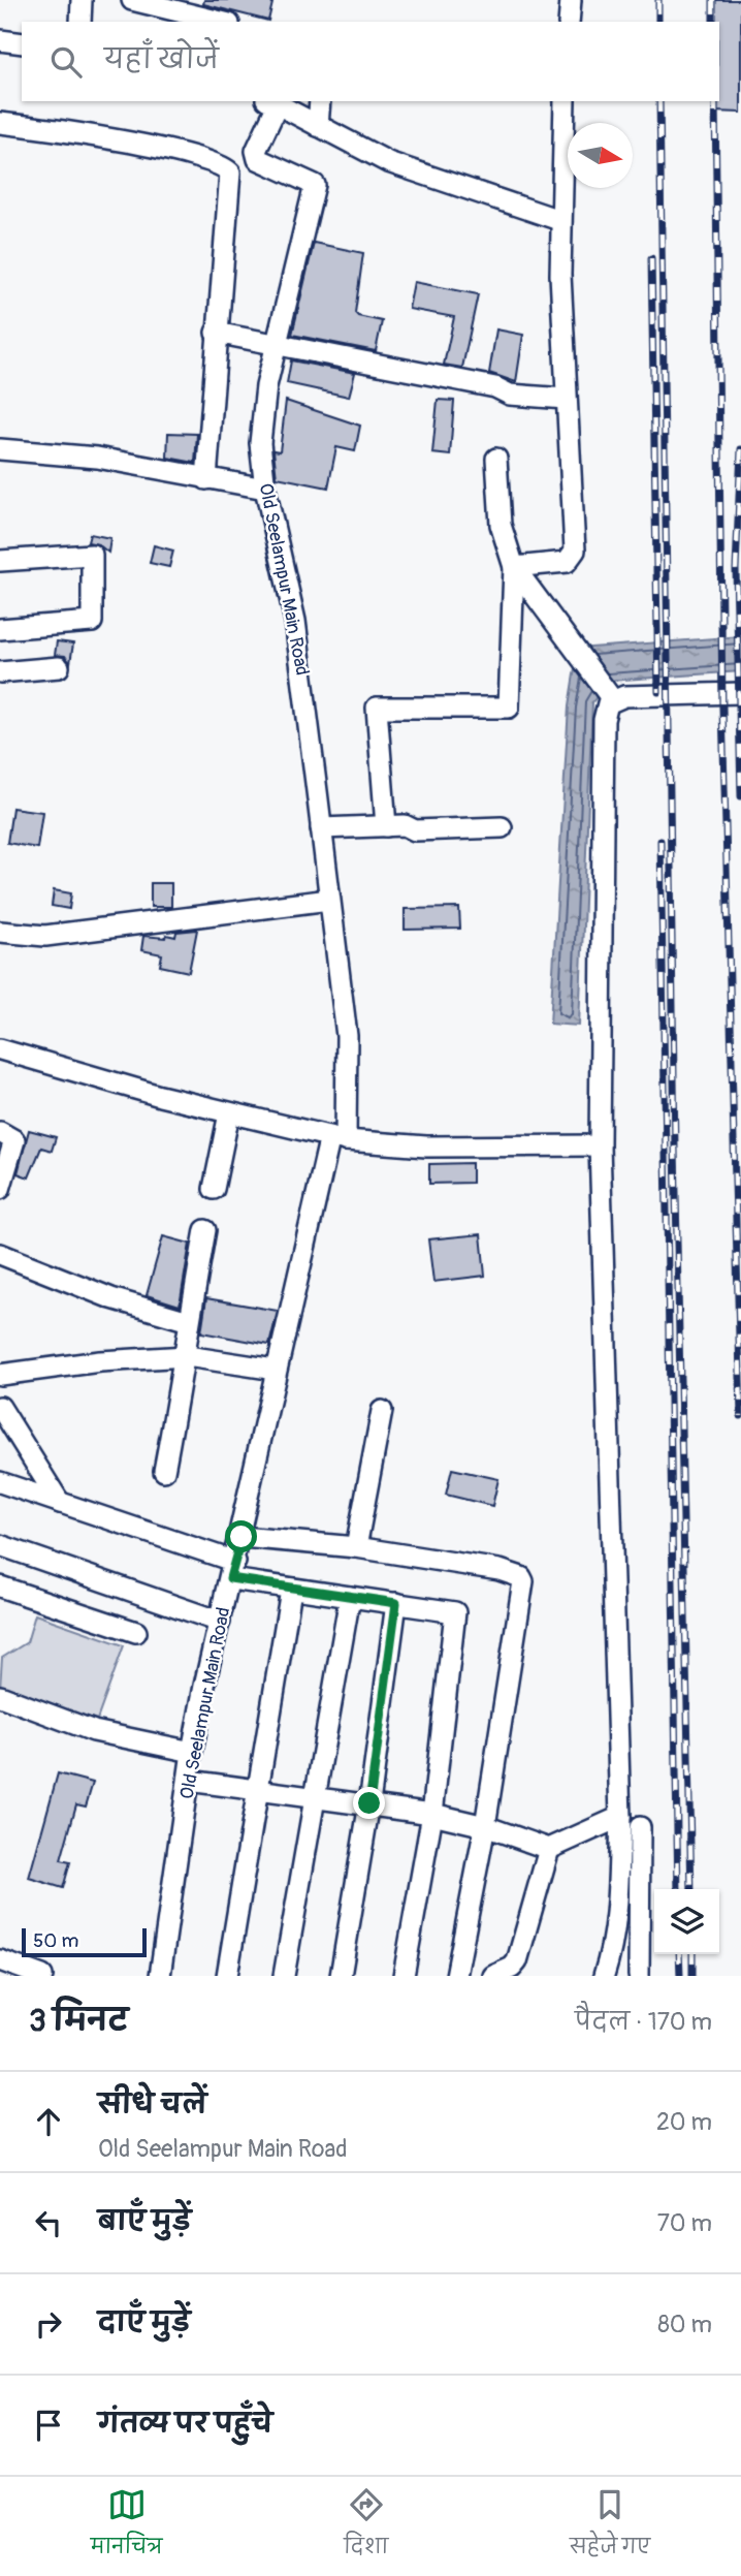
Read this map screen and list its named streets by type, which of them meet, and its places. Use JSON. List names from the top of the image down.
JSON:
{
  "streets": {
    "street": ["Old Seelampur Main Road"]
  },
  "scale_bar": "50 m",
  "north": "right",
  "page": {
    "search": "यहाँ खोजें",
    "scale": "50 m",
    "heading": ["3 मिनट", "पैदल · 170 m"],
    "list": [
      ["सीधे चलें", "Old Seelampur Main Road", "20 m"],
      ["बाएँ मुड़ें", "70 m"],
      ["दाएँ मुड़ें", "80 m"],
      "गंतव्य पर पहुँचे"
    ],
    "nav": ["मानचित्र", "दिशा", "सहेजे गए"]
  }
}
